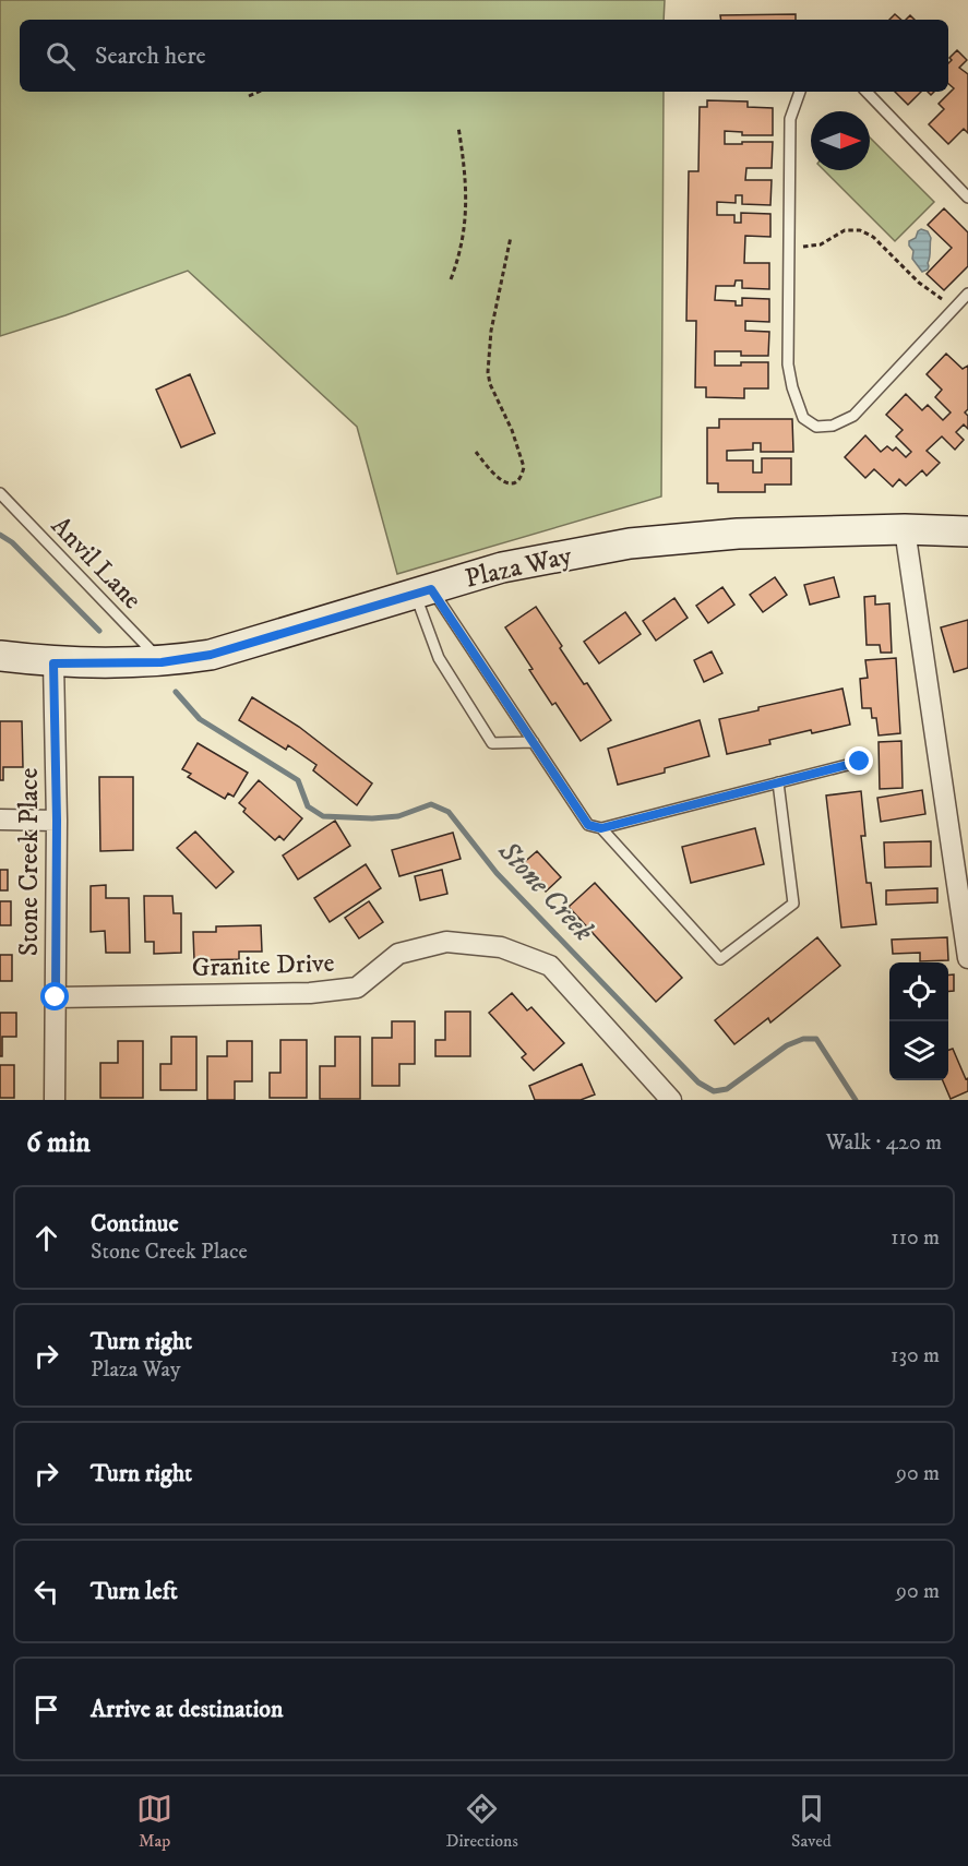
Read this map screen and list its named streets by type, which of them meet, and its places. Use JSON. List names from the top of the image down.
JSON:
{
  "streets": {
    "main road": ["Plaza Way"],
    "street": ["Stone Creek Place", "Granite Drive"],
    "lane": ["Anvil Lane"]
  },
  "crossings": [
    ["Anvil Lane", "Plaza Way"],
    ["Plaza Way", "Stone Creek Place"],
    ["Stone Creek Place", "Granite Drive"]
  ],
  "water": ["Stone Creek"],
  "north": "right",
  "page": {
    "search": "Search here",
    "heading": ["6 min", "Walk · 420 m"],
    "list": [
      ["Continue", "Stone Creek Place", "110 m"],
      ["Turn right", "Plaza Way", "130 m"],
      ["Turn right", "90 m"],
      ["Turn left", "90 m"],
      "Arrive at destination"
    ],
    "nav": ["Map", "Directions", "Saved"]
  }
}
